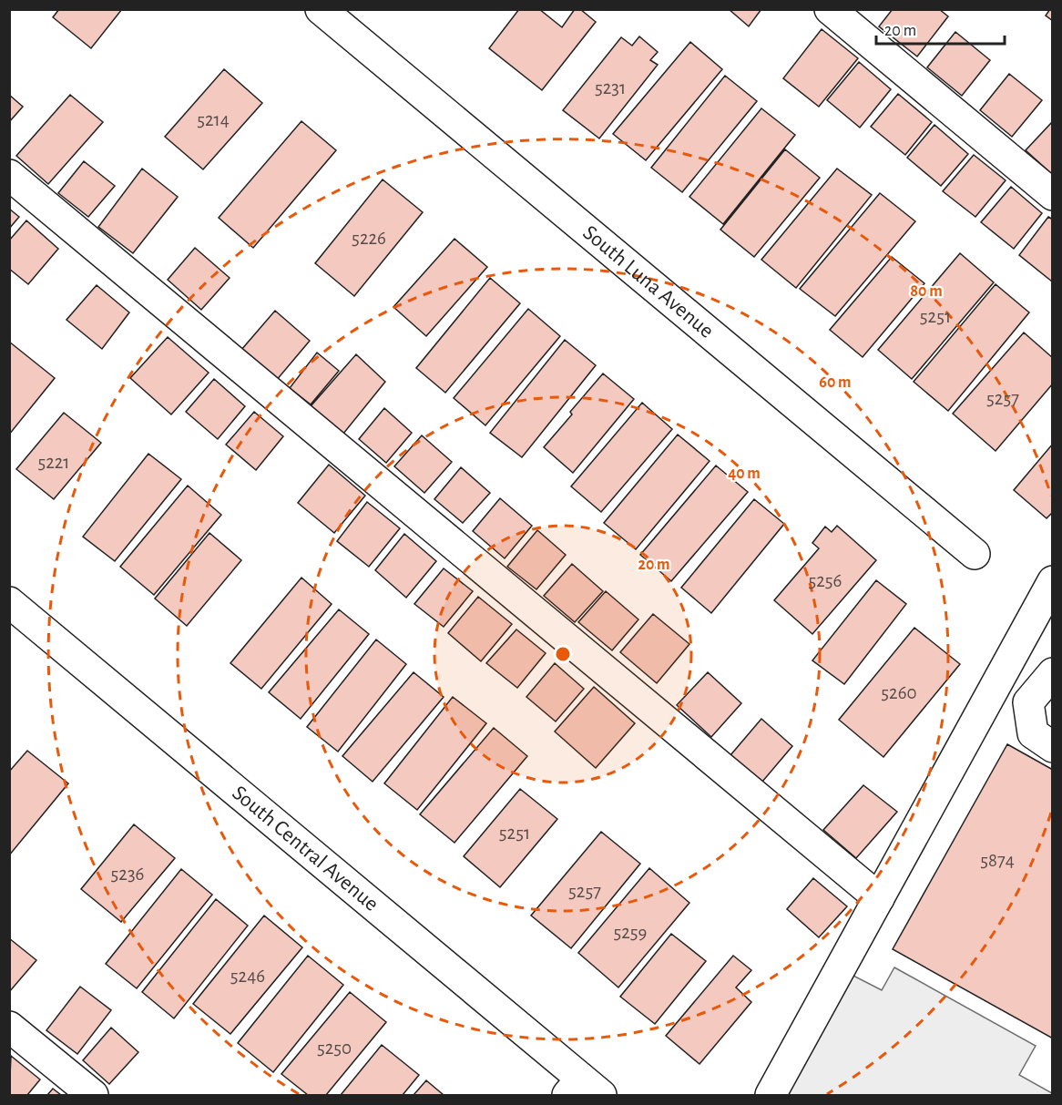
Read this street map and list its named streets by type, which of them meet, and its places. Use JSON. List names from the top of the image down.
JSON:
{
  "streets": {
    "street": ["South Luna Avenue", "South Central Avenue"]
  },
  "house_numbers": [
    "5231",
    "5214",
    "5226",
    "5251",
    "5257",
    "5221",
    "5256",
    "5260",
    "5251",
    "5874",
    "5236",
    "5257",
    "5259",
    "5246",
    "5250"
  ],
  "scale_bar": "20 m",
  "rings": [
    "80 m",
    "60 m",
    "40 m",
    "20 m"
  ]
}
